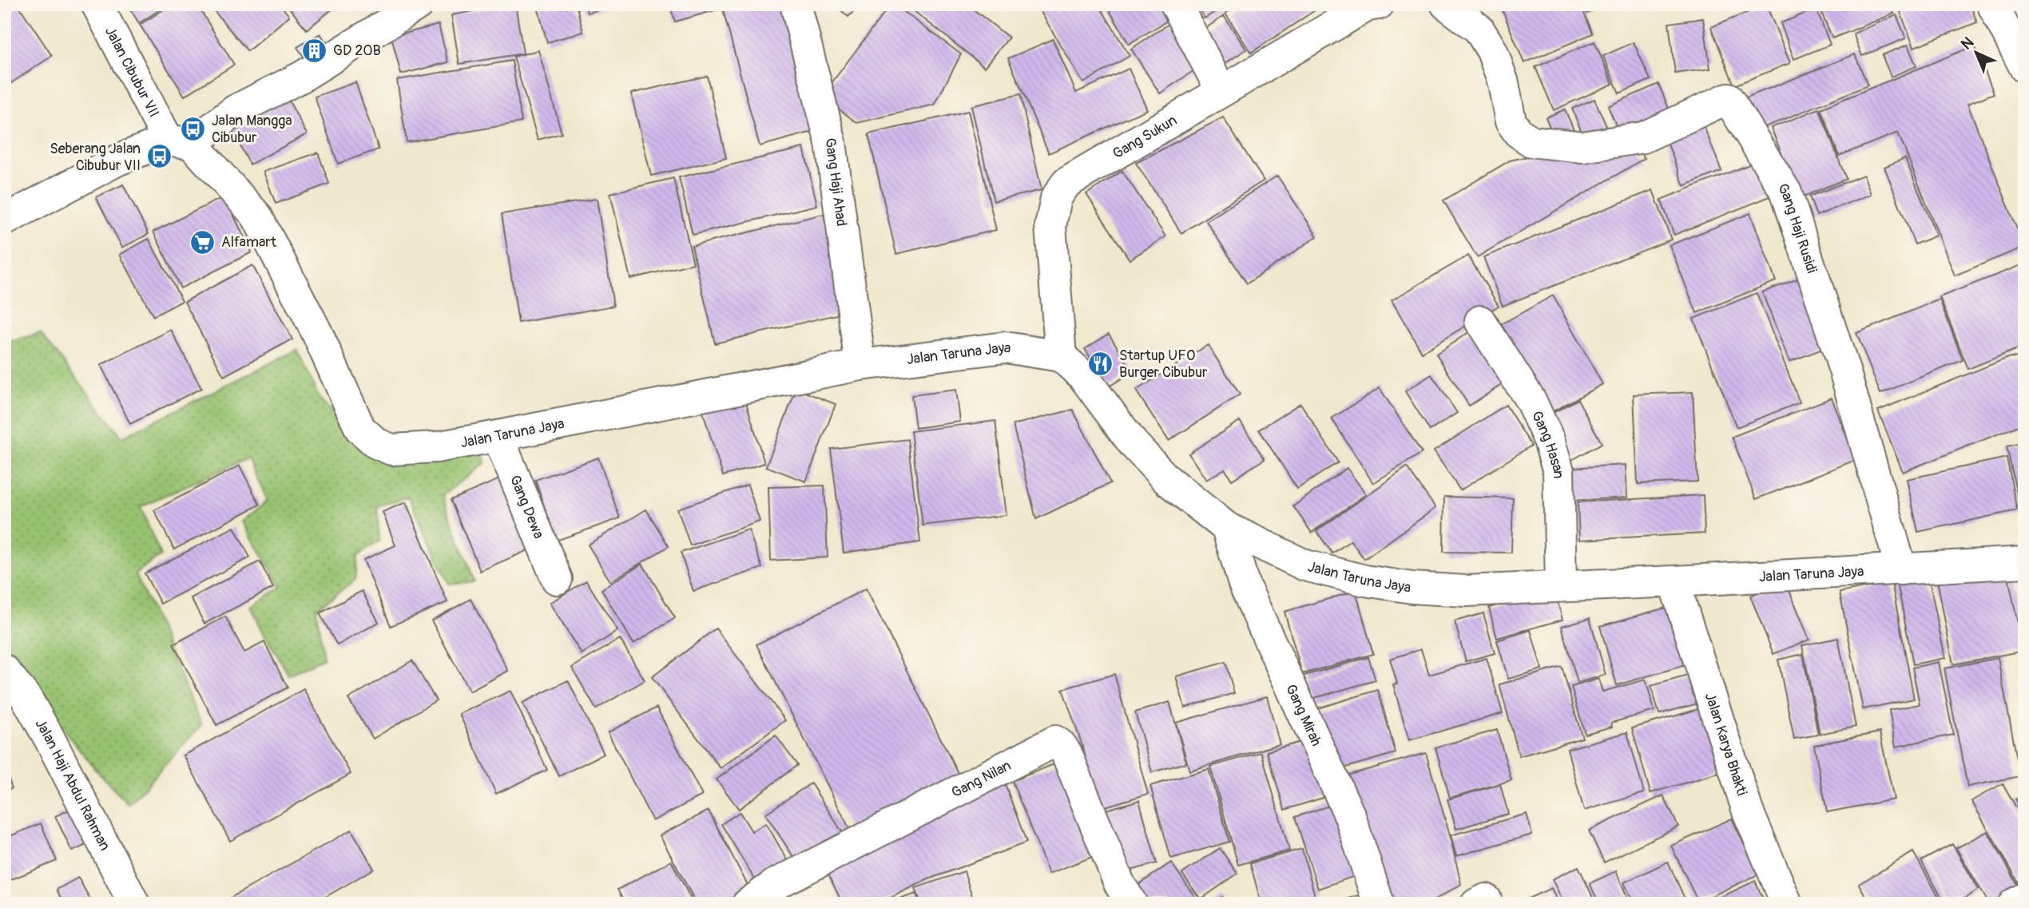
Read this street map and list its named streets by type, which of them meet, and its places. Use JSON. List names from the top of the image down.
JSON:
{
  "streets": {
    "street": [
      "Jalan Cibubur VII",
      "Gang Sukun",
      "Gang Haji Ahad",
      "Gang Haji Rusidi",
      "Jalan Taruna Jaya",
      "Gang Hasan",
      "Gang Dewa",
      "Gang Mirah",
      "Jalan Karya Bhakti",
      "Gang Nilan",
      "Jalan Haji Abdul Rahman"
    ]
  },
  "crossings": [
    ["Jalan Cibubur VII", "Jalan Taruna Jaya"],
    ["Gang Sukun", "Jalan Taruna Jaya"],
    ["Gang Haji Ahad", "Jalan Taruna Jaya"],
    ["Gang Haji Rusidi", "Jalan Taruna Jaya"],
    ["Jalan Taruna Jaya", "Gang Hasan"],
    ["Jalan Taruna Jaya", "Gang Dewa"],
    ["Jalan Taruna Jaya", "Gang Mirah"],
    ["Jalan Taruna Jaya", "Jalan Karya Bhakti"]
  ],
  "places": {
    "building": ["GD 20B"],
    "bus stop": ["Jalan Mangga Cibubur", "Seberang Jalan Cibubur VII"],
    "supermarket": ["Alfamart"],
    "restaurant": ["Startup UFO Burger Cibubur"]
  },
  "north": "top left"
}
